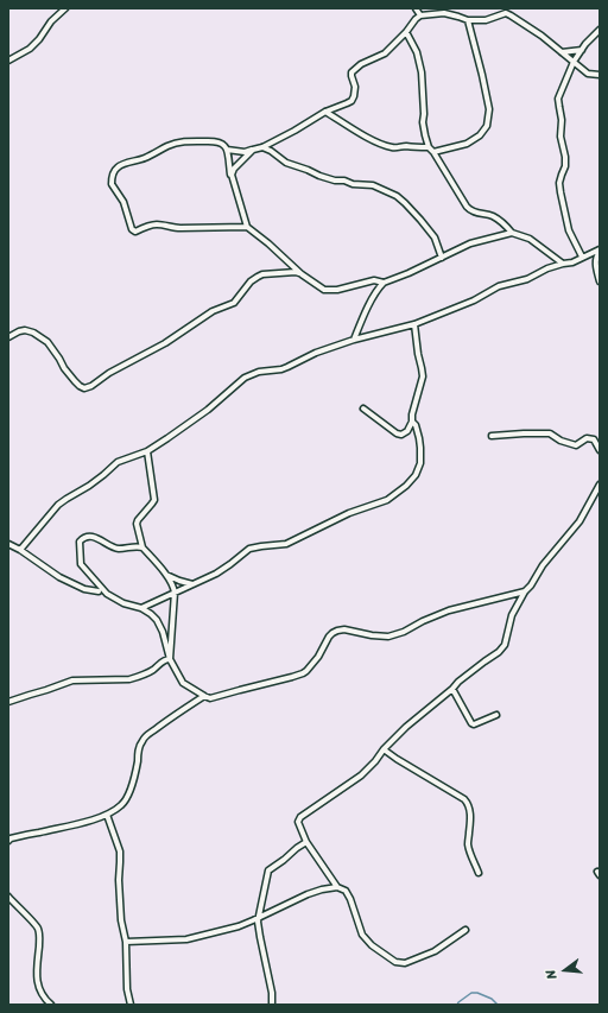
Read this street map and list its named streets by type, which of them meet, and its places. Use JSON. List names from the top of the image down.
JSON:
{
  "north": "left"
}
